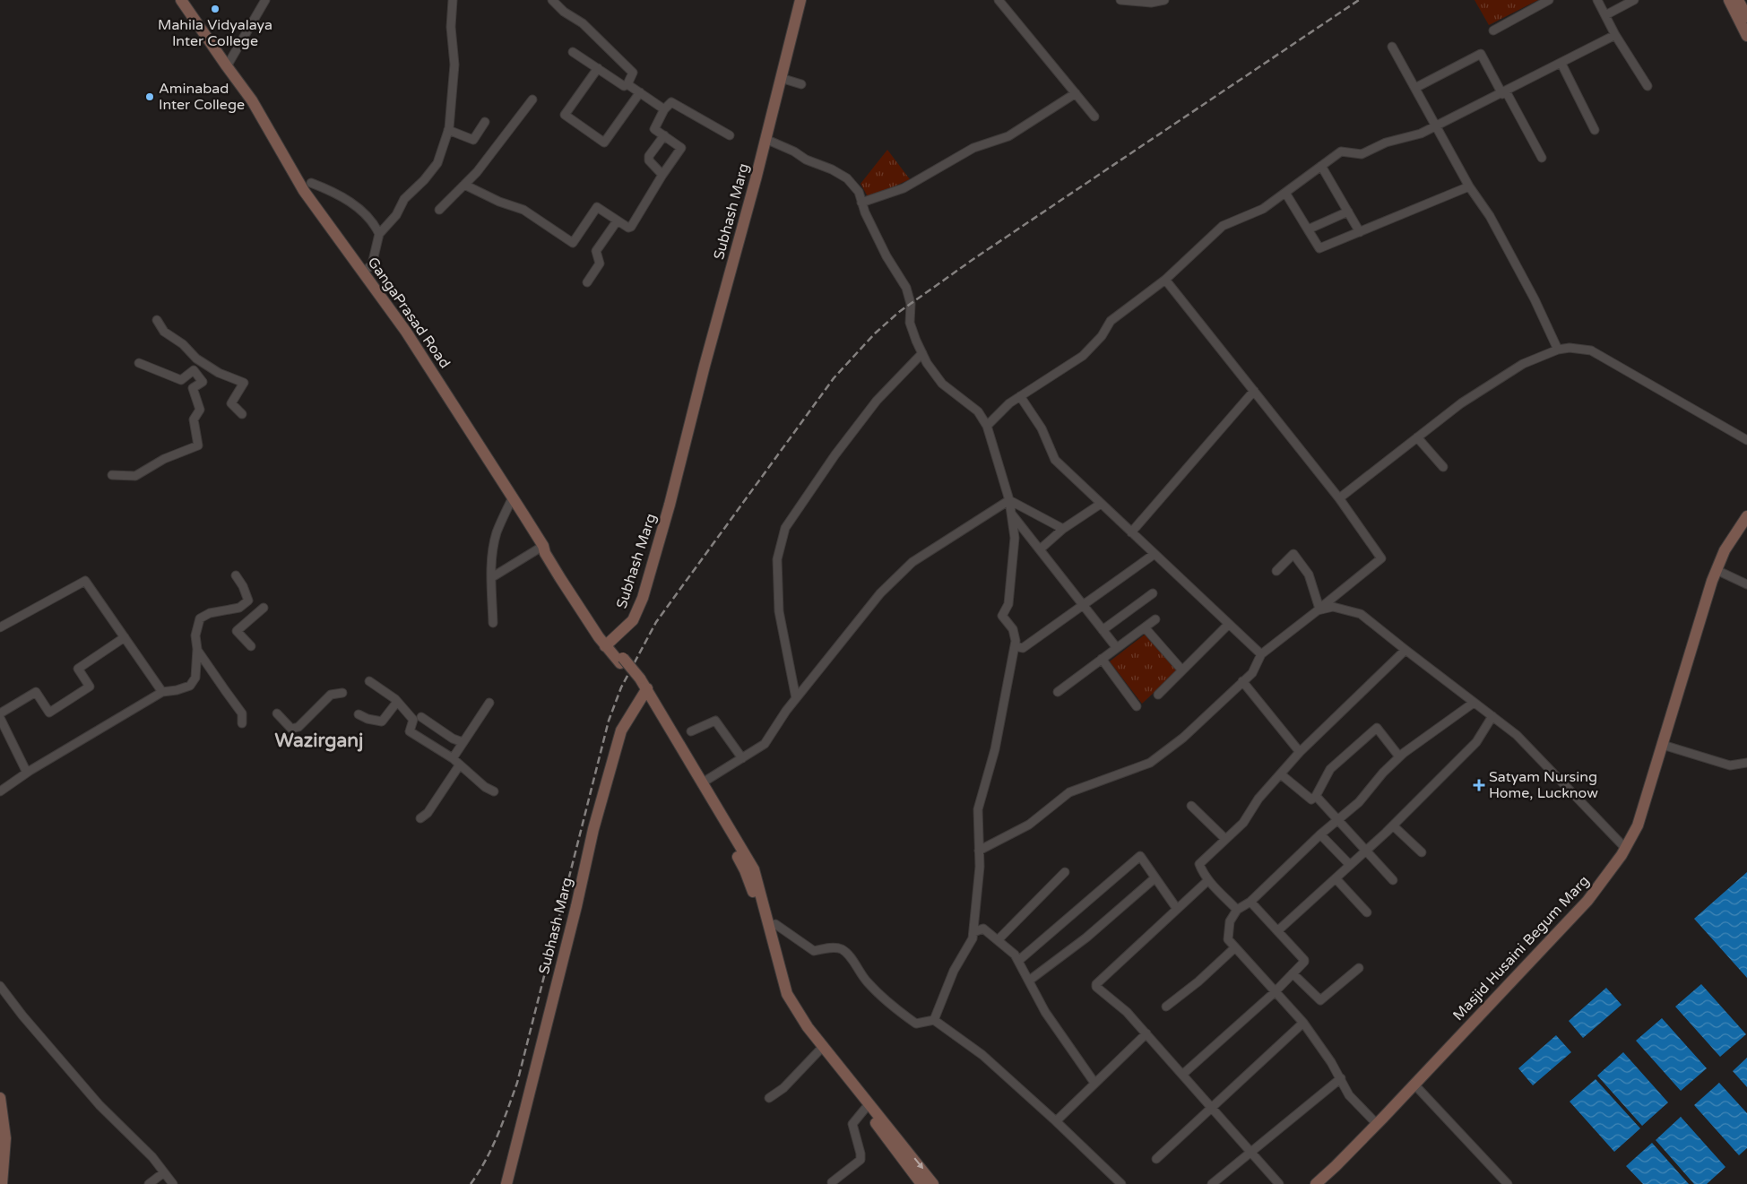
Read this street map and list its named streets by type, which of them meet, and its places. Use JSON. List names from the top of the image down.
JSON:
{
  "streets": {
    "street": ["Subhash Marg", "GangaPrasad Road", "Masjid Husaini Begum Marg"]
  },
  "crossings": [
    ["Subhash Marg", "GangaPrasad Road"]
  ],
  "districts": ["Wazirganj"],
  "places": {
    "other": ["Mahila Vidyalaya Inter College", "Aminabad Inter College"],
    "health": ["Satyam Nursing Home, Lucknow"]
  }
}
